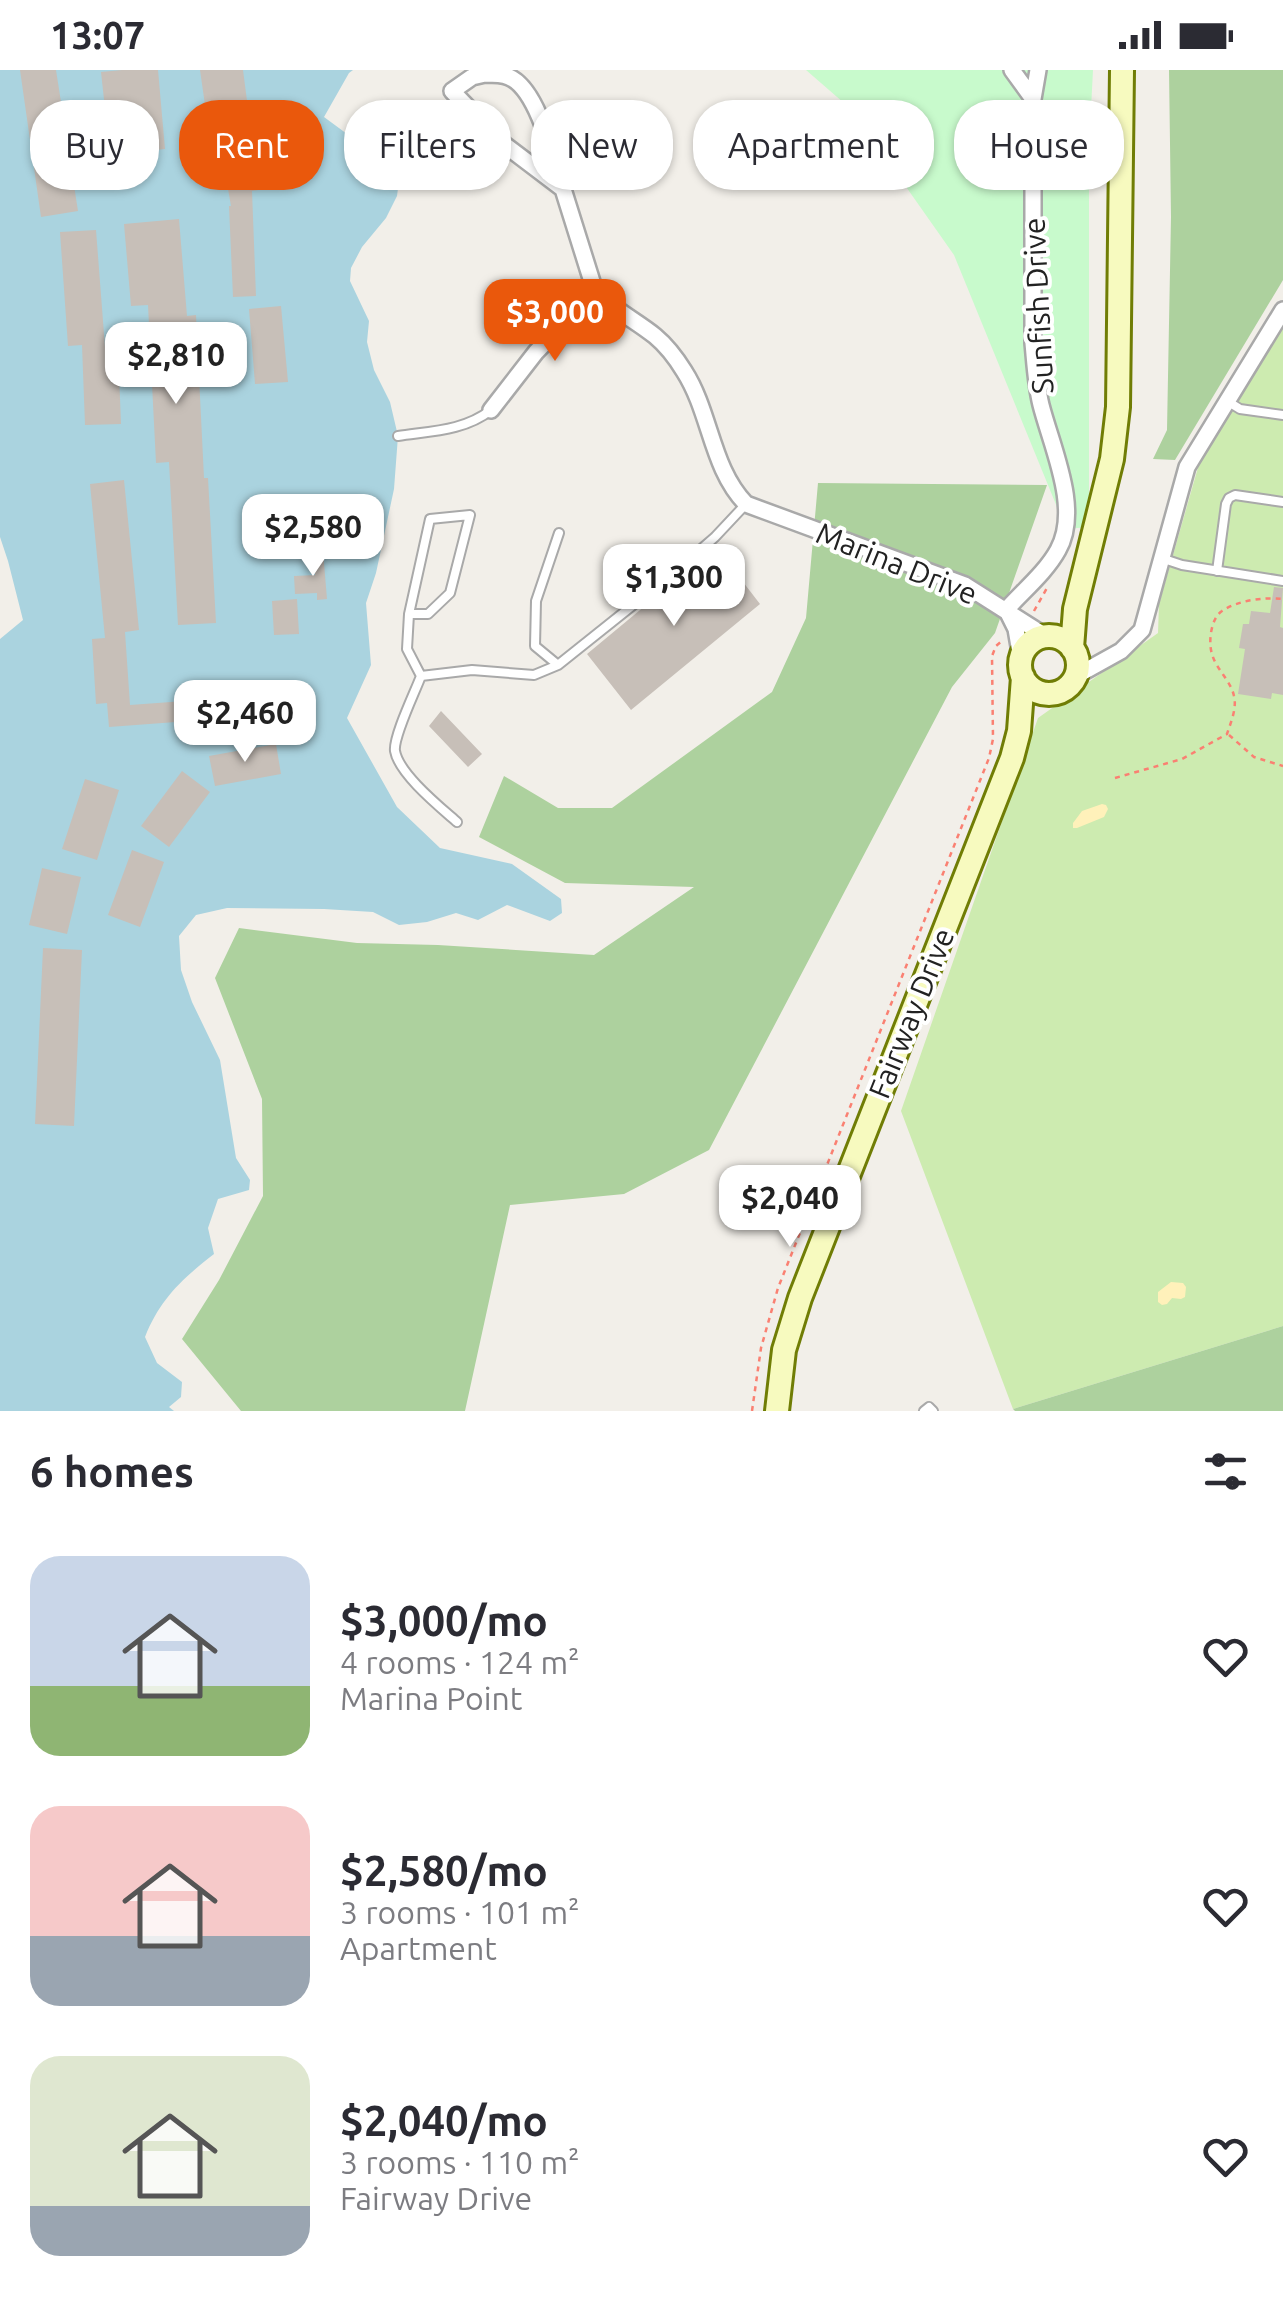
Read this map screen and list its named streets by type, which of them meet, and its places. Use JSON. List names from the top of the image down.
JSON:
{
  "streets": {
    "street": ["Sunfish Drive", "Marina Drive", "Fairway Drive"]
  },
  "crossings": [
    ["Sunfish Drive", "Marina Drive"],
    ["Marina Drive", "Fairway Drive"]
  ],
  "page": {
    "status": "13:07",
    "chip": [
      "Buy",
      "Rent",
      "Filters",
      "New",
      "Apartment",
      "House"
    ],
    "price": [
      "$3,000",
      "$2,810",
      "$2,580",
      "$1,300",
      "$2,460",
      "$2,040"
    ],
    "heading": "6 homes",
    "list": [
      {
        "name": "$3,000/mo",
        "note": "4 rooms · 124 m² · Marina Point"
      },
      {
        "name": "$2,580/mo",
        "note": "3 rooms · 101 m² · Apartment"
      },
      {
        "name": "$2,040/mo",
        "note": "3 rooms · 110 m² · Fairway Drive"
      }
    ]
  }
}
